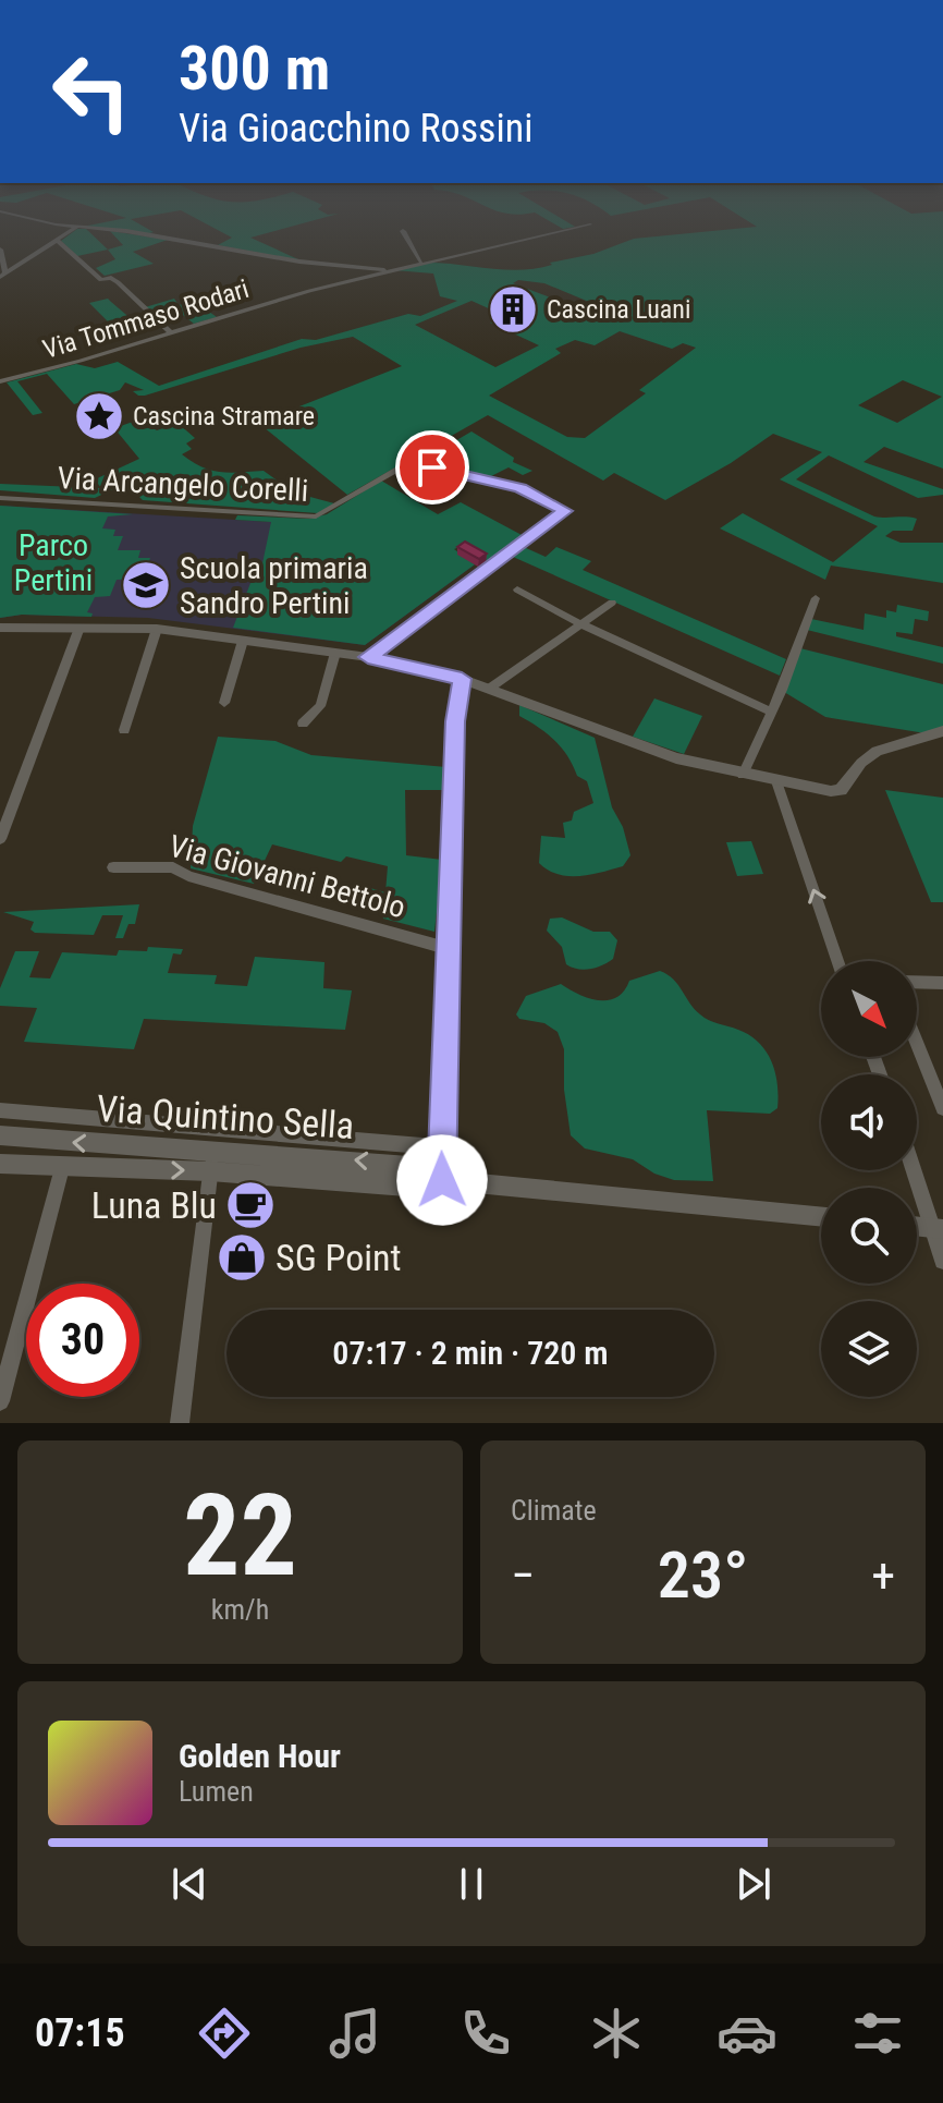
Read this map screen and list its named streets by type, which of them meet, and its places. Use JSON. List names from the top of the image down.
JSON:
{
  "streets": {
    "street": [
      "Via Tommaso Rodari",
      "Via Arcangelo Corelli",
      "Via Giovanni Bettolo",
      "Via Quintino Sella"
    ]
  },
  "parks": ["Parco Pertini"],
  "places": {
    "building": ["Cascina Luani"],
    "place": ["Cascina Stramare"],
    "school or university": ["Scuola primaria Sandro Pertini"],
    "cafe": ["Luna Blu"],
    "shop": ["SG Point"]
  },
  "north": "bottom right",
  "page": {
    "turn": ["300 m", "Via Gioacchino Rossini"],
    "limit": "30",
    "trip": "07:17 · 2 min · 720 m",
    "tile": [
      ["22", "km/h"],
      "Climate"
    ],
    "heat": ["−", "23°", "+"],
    "song": ["Golden Hour", "Lumen"],
    "tabs": "07:15"
  }
}
